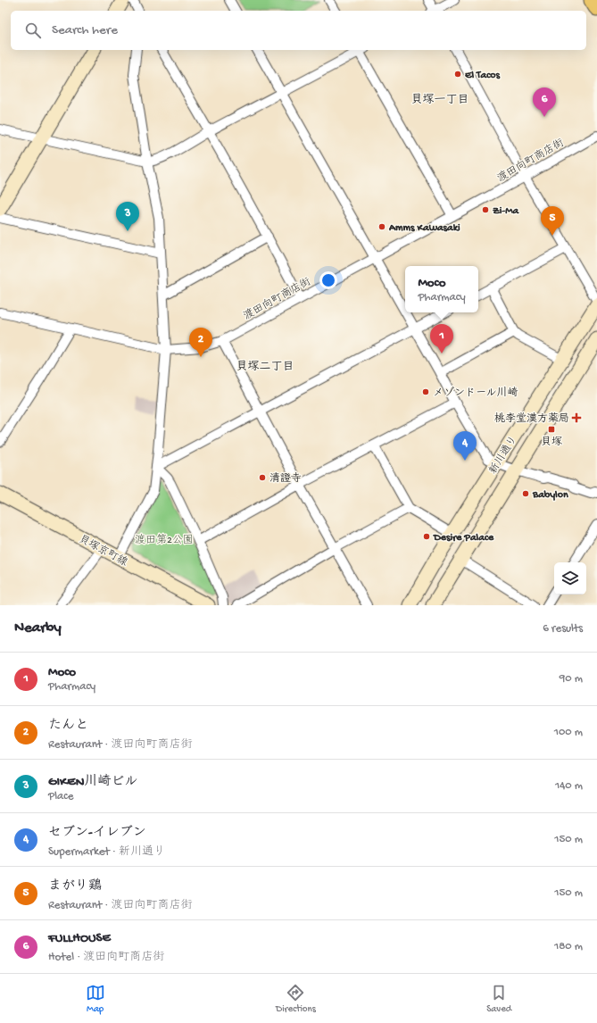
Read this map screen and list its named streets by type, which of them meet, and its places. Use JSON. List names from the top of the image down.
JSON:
{
  "streets": {
    "main road": ["新川通り", "貝塚京町線"],
    "street": ["渡田向町商店街"]
  },
  "districts": ["貝塚一丁目", "貝塚二丁目"],
  "parks": ["渡田第2公園"],
  "places": {
    "other": [
      "El Tacos",
      "Zi-Ma",
      "Amms Kawasaki",
      "メゾンドール川崎",
      "清證寺",
      "Babylon",
      "Desire Palace"
    ],
    "health": ["桃李堂漢方薬局"],
    "transit": ["貝塚"]
  },
  "page": {
    "search": "Search here",
    "pins": [
      "6",
      "3",
      "5",
      "1",
      "2",
      "4"
    ],
    "popup": ["Moco", "Pharmacy"],
    "heading": ["Nearby", "6 results"],
    "list": [
      {
        "mark": "1",
        "name": "Moco",
        "note": "Pharmacy",
        "value": "90 m"
      },
      {
        "mark": "2",
        "name": "たんと",
        "note": "Restaurant · 渡田向町商店街",
        "value": "100 m"
      },
      {
        "mark": "3",
        "name": "GIKEN川崎ビル",
        "note": "Place",
        "value": "140 m"
      },
      {
        "mark": "4",
        "name": "セブン-イレブン",
        "note": "Supermarket · 新川通り",
        "value": "150 m"
      },
      {
        "mark": "5",
        "name": "まがり鶏",
        "note": "Restaurant · 渡田向町商店街",
        "value": "150 m"
      },
      {
        "mark": "6",
        "name": "FULLHOUSE",
        "note": "Hotel · 渡田向町商店街",
        "value": "180 m"
      }
    ],
    "nav": ["Map", "Directions", "Saved"]
  }
}
